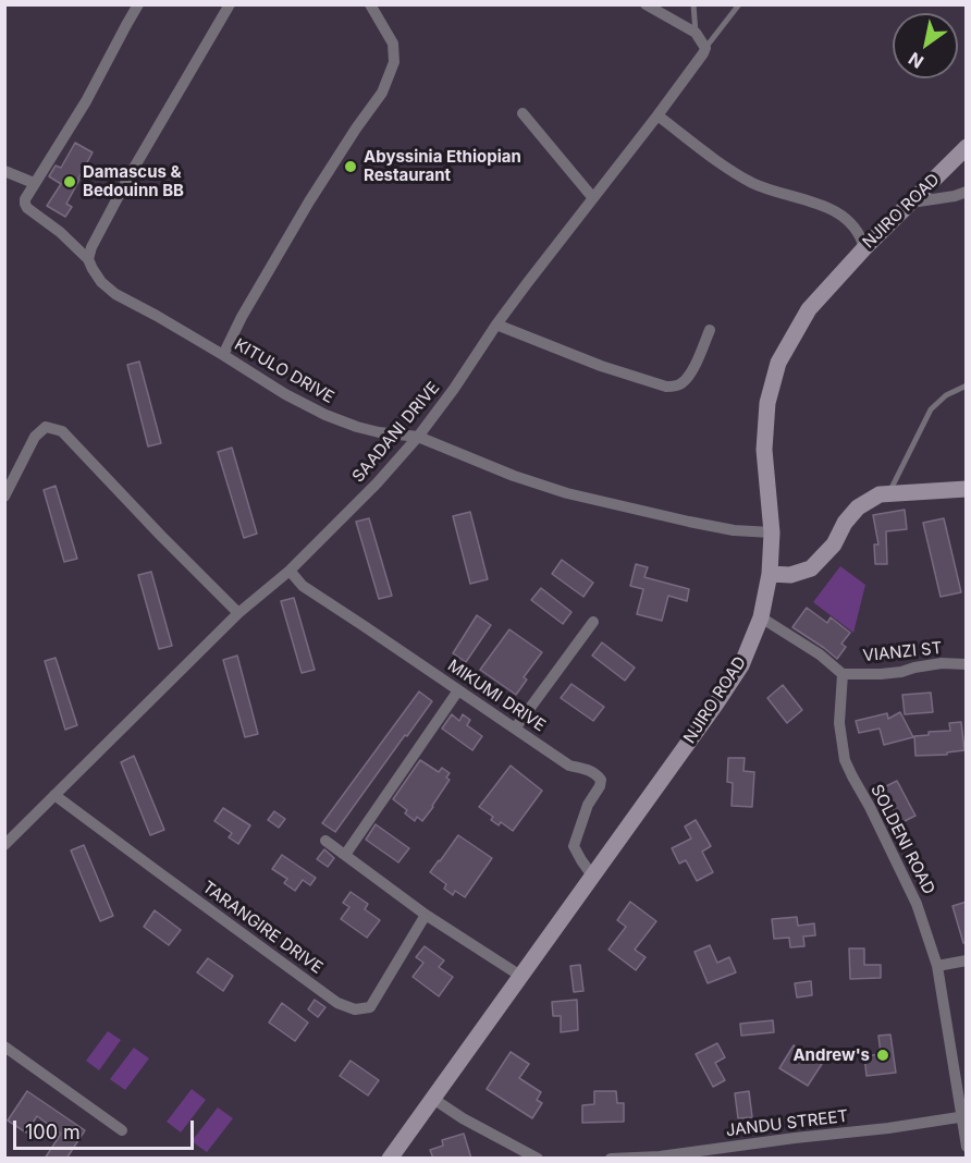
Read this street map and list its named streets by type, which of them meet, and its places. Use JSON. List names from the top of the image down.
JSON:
{
  "streets": {
    "street": [
      "NJIRO ROAD",
      "KITULO DRIVE",
      "SAADANI DRIVE",
      "VIANZI ST",
      "MIKUMI DRIVE",
      "SOLDENI ROAD",
      "TARANGIRE DRIVE",
      "JANDU STREET"
    ]
  },
  "crossings": [
    ["NJIRO ROAD", "KITULO DRIVE"],
    ["NJIRO ROAD", "MIKUMI DRIVE"],
    ["KITULO DRIVE", "SAADANI DRIVE"],
    ["SAADANI DRIVE", "MIKUMI DRIVE"],
    ["SAADANI DRIVE", "TARANGIRE DRIVE"],
    ["VIANZI ST", "SOLDENI ROAD"],
    ["SOLDENI ROAD", "JANDU STREET"]
  ],
  "places": ["Abyssinia Ethiopian Restaurant", "Damascus & Bedouinn BB", "Andrew's"],
  "scale_bar": "100 m",
  "north": "bottom left"
}
